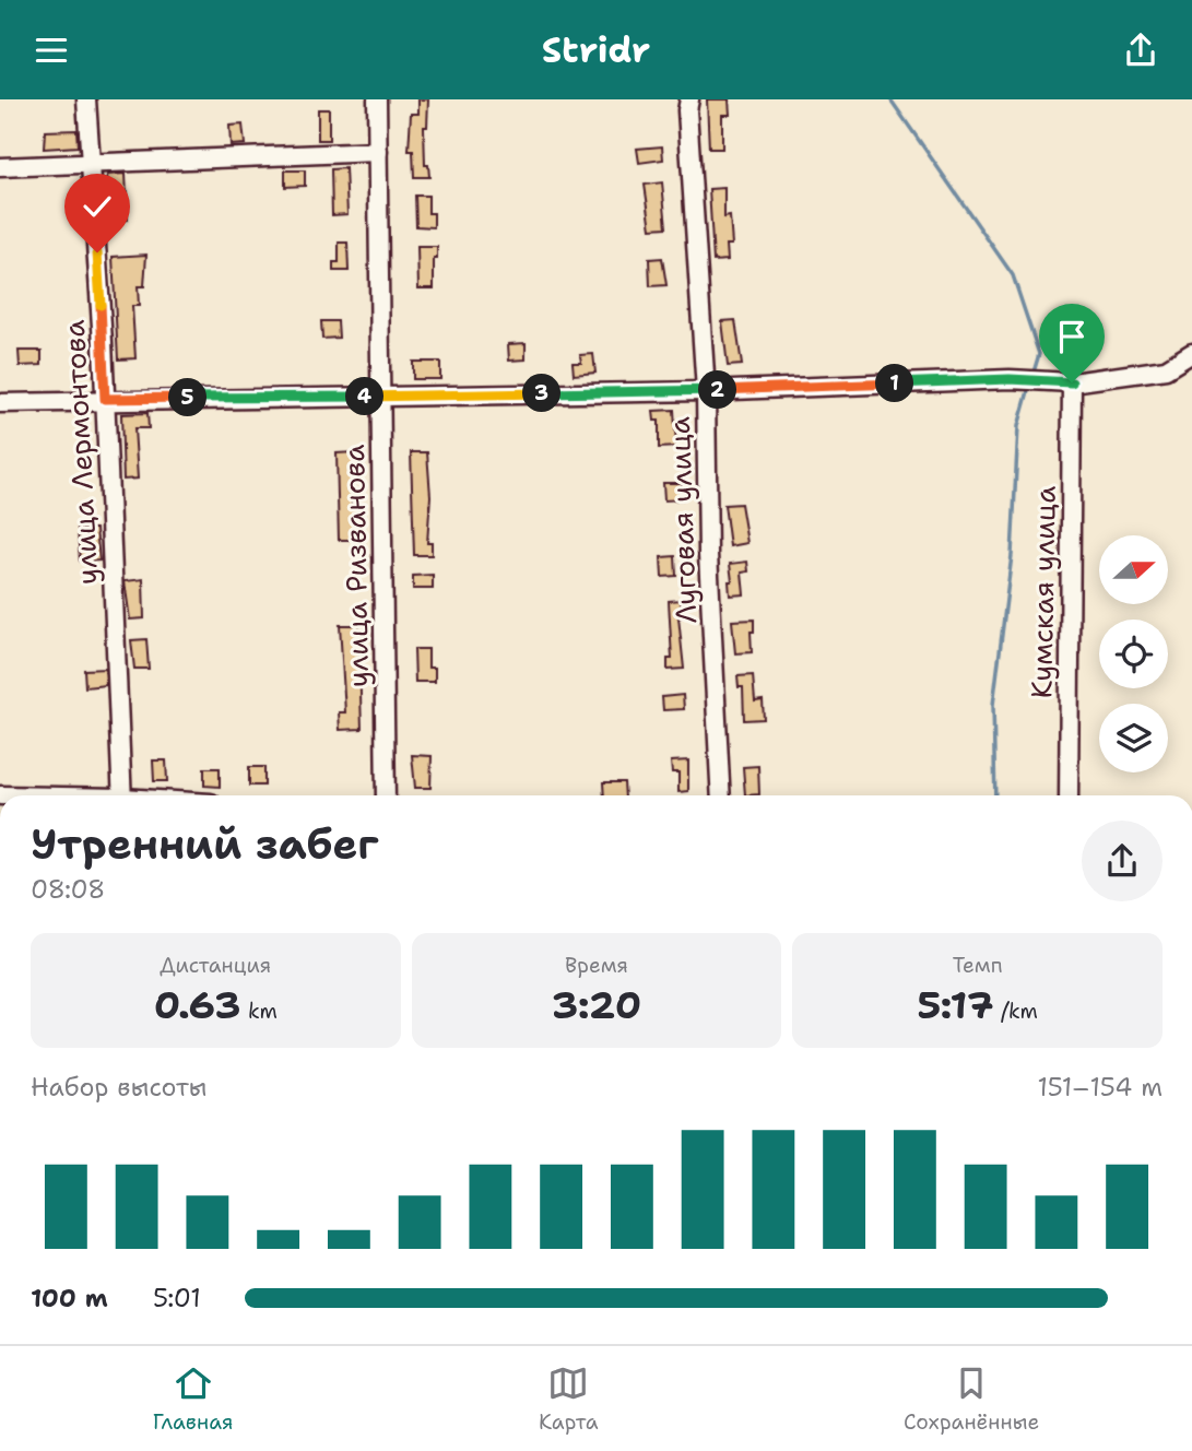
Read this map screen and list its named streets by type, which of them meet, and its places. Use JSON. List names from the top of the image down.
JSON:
{
  "streets": {
    "street": [
      "улица Лермонтова",
      "Луговая улица",
      "улица Ризванова",
      "Кумская улица"
    ]
  },
  "north": "right",
  "page": {
    "header": "Stridr",
    "pins": [
      "1",
      "2",
      "3",
      "4",
      "5"
    ],
    "heading": ["Утренний забег", "08:08"],
    "stats": [
      ["Дистанция", "0.63 km"],
      ["Время", "3:20"],
      ["Темп", "5:17 /km"]
    ],
    "chart": ["Набор высоты", "151–154 m"],
    "list": [
      {
        "name": "100 m",
        "note": "5:01"
      }
    ],
    "tabs": ["Главная", "Карта", "Сохранённые"]
  }
}
